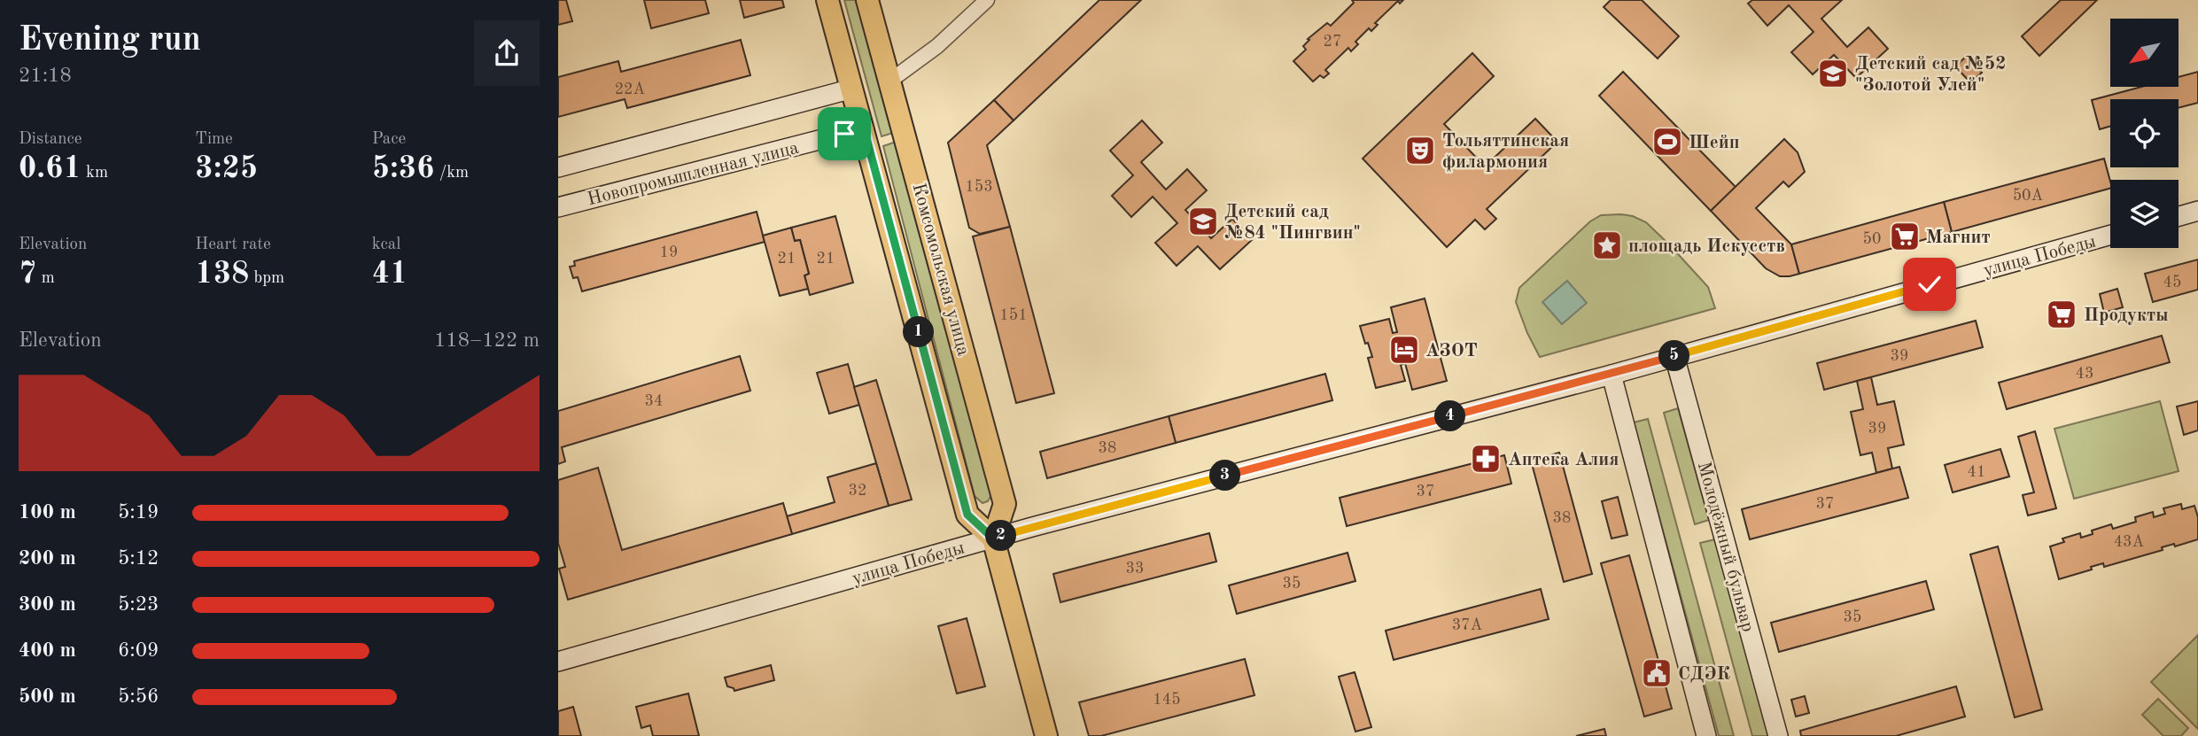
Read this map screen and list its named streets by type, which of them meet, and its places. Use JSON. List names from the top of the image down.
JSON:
{
  "streets": {
    "main road": [
      "Новопромышленная улица",
      "улица Победы",
      "Комсомольская улица",
      "Молодёжный бульвар"
    ]
  },
  "crossings": [
    ["Новопромышленная улица", "Комсомольская улица"],
    ["улица Победы", "Комсомольская улица"],
    ["улица Победы", "Молодёжный бульвар"]
  ],
  "places": {
    "school or university": ["Детский сад №52 \"Золотой Улей\"", "Детский сад №84 \"Пингвин\""],
    "sports": ["Шейп"],
    "theatre": ["Тольяттинская филармония"],
    "supermarket": ["Магнит", "Продукты"],
    "place": ["площадь Искусств"],
    "hotel": ["АЗОТ"],
    "pharmacy": ["Аптека Алия"],
    "public building": ["СДЭК"]
  },
  "house_numbers": [
    "27",
    "22А",
    "153",
    "50А",
    "50",
    "19",
    "21",
    "21",
    "45",
    "151",
    "39",
    "43",
    "34",
    "39",
    "38",
    "41",
    "32",
    "37",
    "37",
    "38",
    "43А",
    "33",
    "35",
    "35",
    "37А",
    "145"
  ],
  "north": "bottom left",
  "page": {
    "heading": ["Evening run", "21:18"],
    "stats": [
      ["Distance", "0.61 km"],
      ["Time", "3:25"],
      ["Pace", "5:36 /km"],
      ["Elevation", "7 m"],
      ["Heart rate", "138 bpm"],
      ["kcal", "41"]
    ],
    "chart": ["Elevation", "118–122 m"],
    "pins": [
      "1",
      "5",
      "4",
      "3",
      "2"
    ],
    "list": [
      {
        "name": "100 m",
        "note": "5:19"
      },
      {
        "name": "200 m",
        "note": "5:12"
      },
      {
        "name": "300 m",
        "note": "5:23"
      },
      {
        "name": "400 m",
        "note": "6:09"
      },
      {
        "name": "500 m",
        "note": "5:56"
      }
    ]
  }
}
